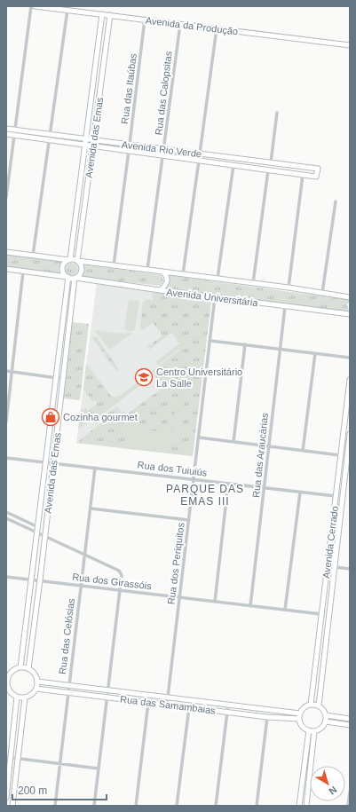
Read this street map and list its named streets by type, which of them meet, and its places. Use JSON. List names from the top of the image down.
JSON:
{
  "streets": {
    "street": [
      "Avenida da Produção",
      "Rua das Itaúbas",
      "Rua das Calopsitas",
      "Avenida das Emas",
      "Avenida Rio Verde",
      "Avenida Universitária",
      "Rua das Araucárias",
      "Rua dos Tuiuiús",
      "Avenida Cerrado",
      "Rua dos Periquitos",
      "Rua dos Girassóis",
      "Rua das Celósias",
      "Rua das Samambaias"
    ]
  },
  "crossings": [
    ["Avenida da Produção", "Rua das Itaúbas"],
    ["Avenida da Produção", "Rua das Calopsitas"],
    ["Avenida da Produção", "Avenida das Emas"],
    ["Rua das Itaúbas", "Avenida Rio Verde"],
    ["Rua das Itaúbas", "Avenida Universitária"],
    ["Rua das Calopsitas", "Avenida Rio Verde"],
    ["Rua das Calopsitas", "Avenida Universitária"],
    ["Avenida das Emas", "Avenida Rio Verde"],
    ["Avenida das Emas", "Avenida Universitária"],
    ["Avenida das Emas", "Rua dos Tuiuiús"],
    ["Avenida das Emas", "Rua dos Girassóis"],
    ["Avenida das Emas", "Rua das Samambaias"],
    ["Avenida Universitária", "Rua das Araucárias"],
    ["Avenida Universitária", "Rua dos Periquitos"],
    ["Rua das Araucárias", "Rua dos Tuiuiús"],
    ["Rua das Araucárias", "Rua dos Girassóis"],
    ["Rua dos Tuiuiús", "Avenida Cerrado"],
    ["Rua dos Tuiuiús", "Rua dos Periquitos"],
    ["Rua dos Tuiuiús", "Rua das Celósias"],
    ["Avenida Cerrado", "Rua dos Girassóis"],
    ["Avenida Cerrado", "Rua das Samambaias"],
    ["Rua dos Periquitos", "Rua dos Girassóis"],
    ["Rua dos Periquitos", "Rua das Samambaias"],
    ["Rua dos Girassóis", "Rua das Celósias"],
    ["Rua das Celósias", "Rua das Samambaias"]
  ],
  "districts": ["PARQUE DAS EMAS III"],
  "places": {
    "school or university": ["Centro Universitário La Salle"],
    "shop": ["Cozinha gourmet"]
  },
  "scale_bar": "200 m",
  "north": "bottom right"
}
